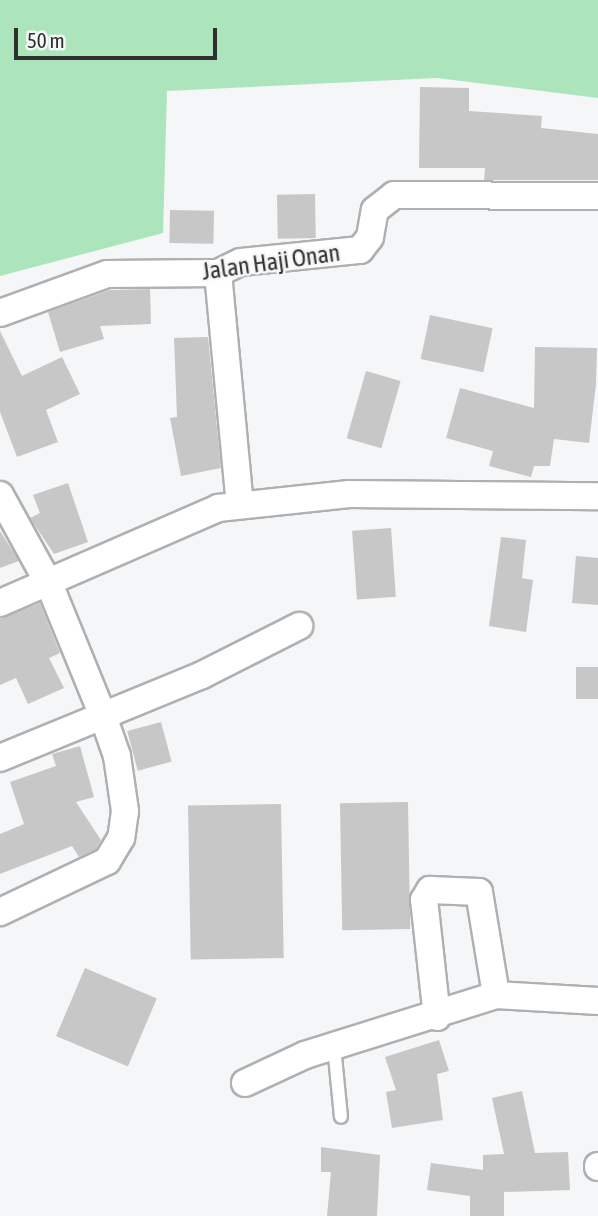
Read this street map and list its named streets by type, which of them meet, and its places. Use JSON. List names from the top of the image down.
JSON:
{
  "streets": {
    "street": ["Jalan Haji Onan"]
  },
  "scale_bar": "50 m"
}
